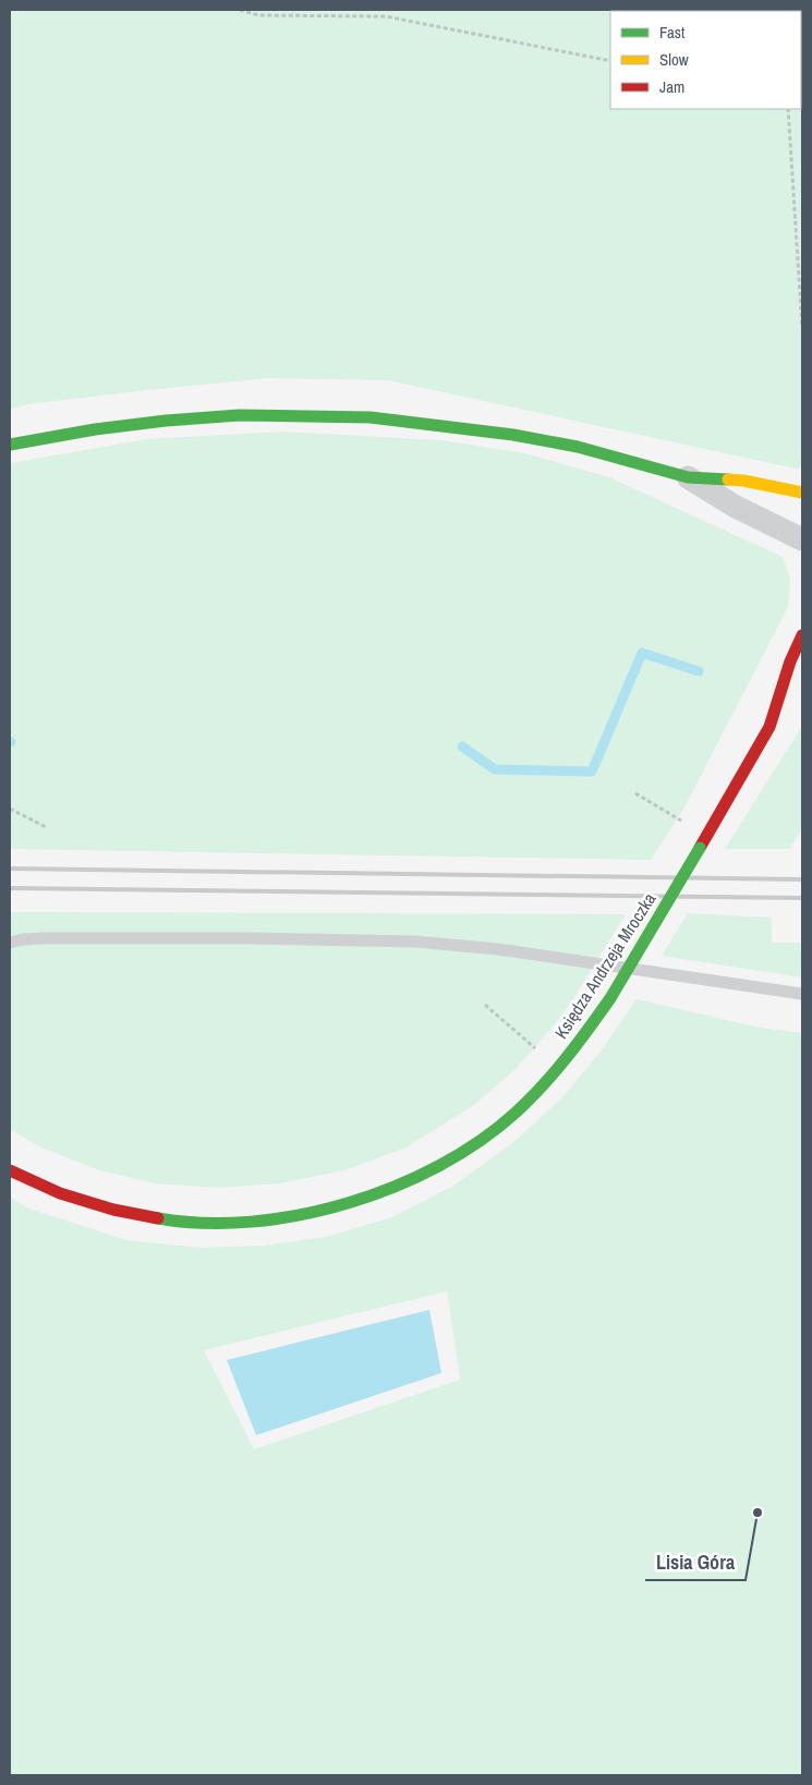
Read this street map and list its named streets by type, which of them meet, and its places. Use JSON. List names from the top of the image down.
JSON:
{
  "streets": {
    "street": ["Księdza Andrzeja Mroczka"]
  },
  "places": ["Lisia Góra"],
  "legend": ["Fast", "Slow", "Jam"]
}
